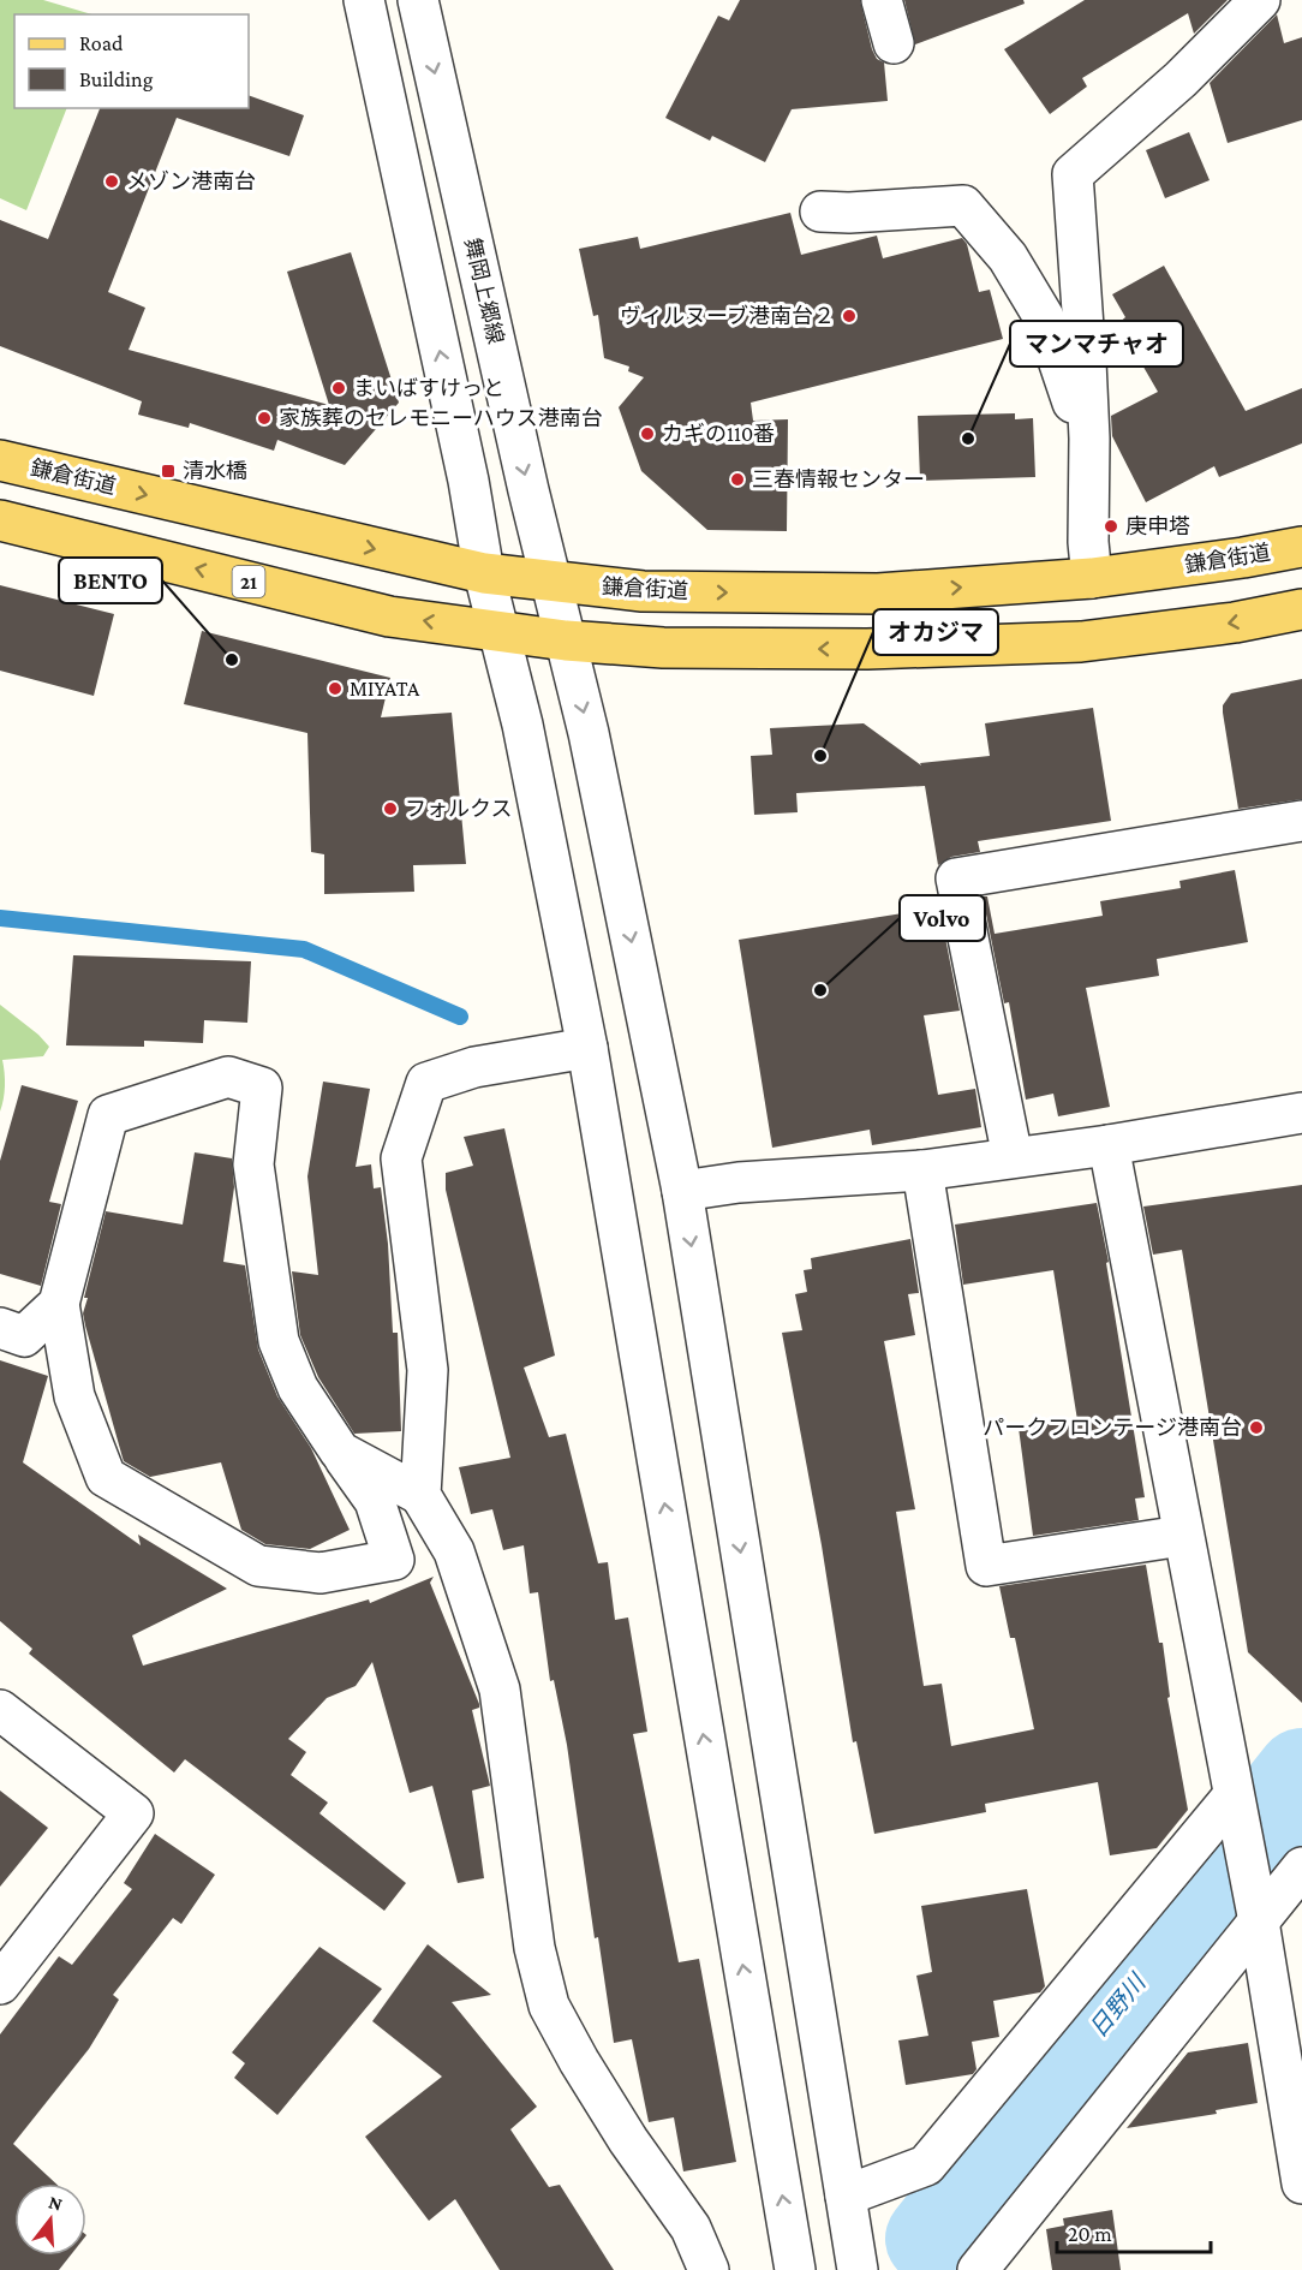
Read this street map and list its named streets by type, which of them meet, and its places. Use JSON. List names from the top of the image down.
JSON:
{
  "streets": {
    "main road": ["鎌倉街道", "21"],
    "street": ["舞岡上郷線"]
  },
  "crossings": [
    ["舞岡上郷線", "鎌倉街道"],
    ["舞岡上郷線", "21"]
  ],
  "water": ["日野川"],
  "places": {
    "other": [
      "メゾン港南台",
      "ヴィルヌーブ港南台２",
      "まいばすけっと",
      "家族葬のセレモニーハウス港南台",
      "カギの110番",
      "マンマチャオ",
      "三春情報センター",
      "庚申塔",
      "BENTO",
      "MIYATA",
      "オカジマ",
      "フォルクス",
      "Volvo",
      "パークフロンテージ港南台"
    ],
    "transit": ["清水橋"]
  },
  "legend": ["Road", "Building"],
  "scale_bar": "20 m",
  "north": "top"
}
